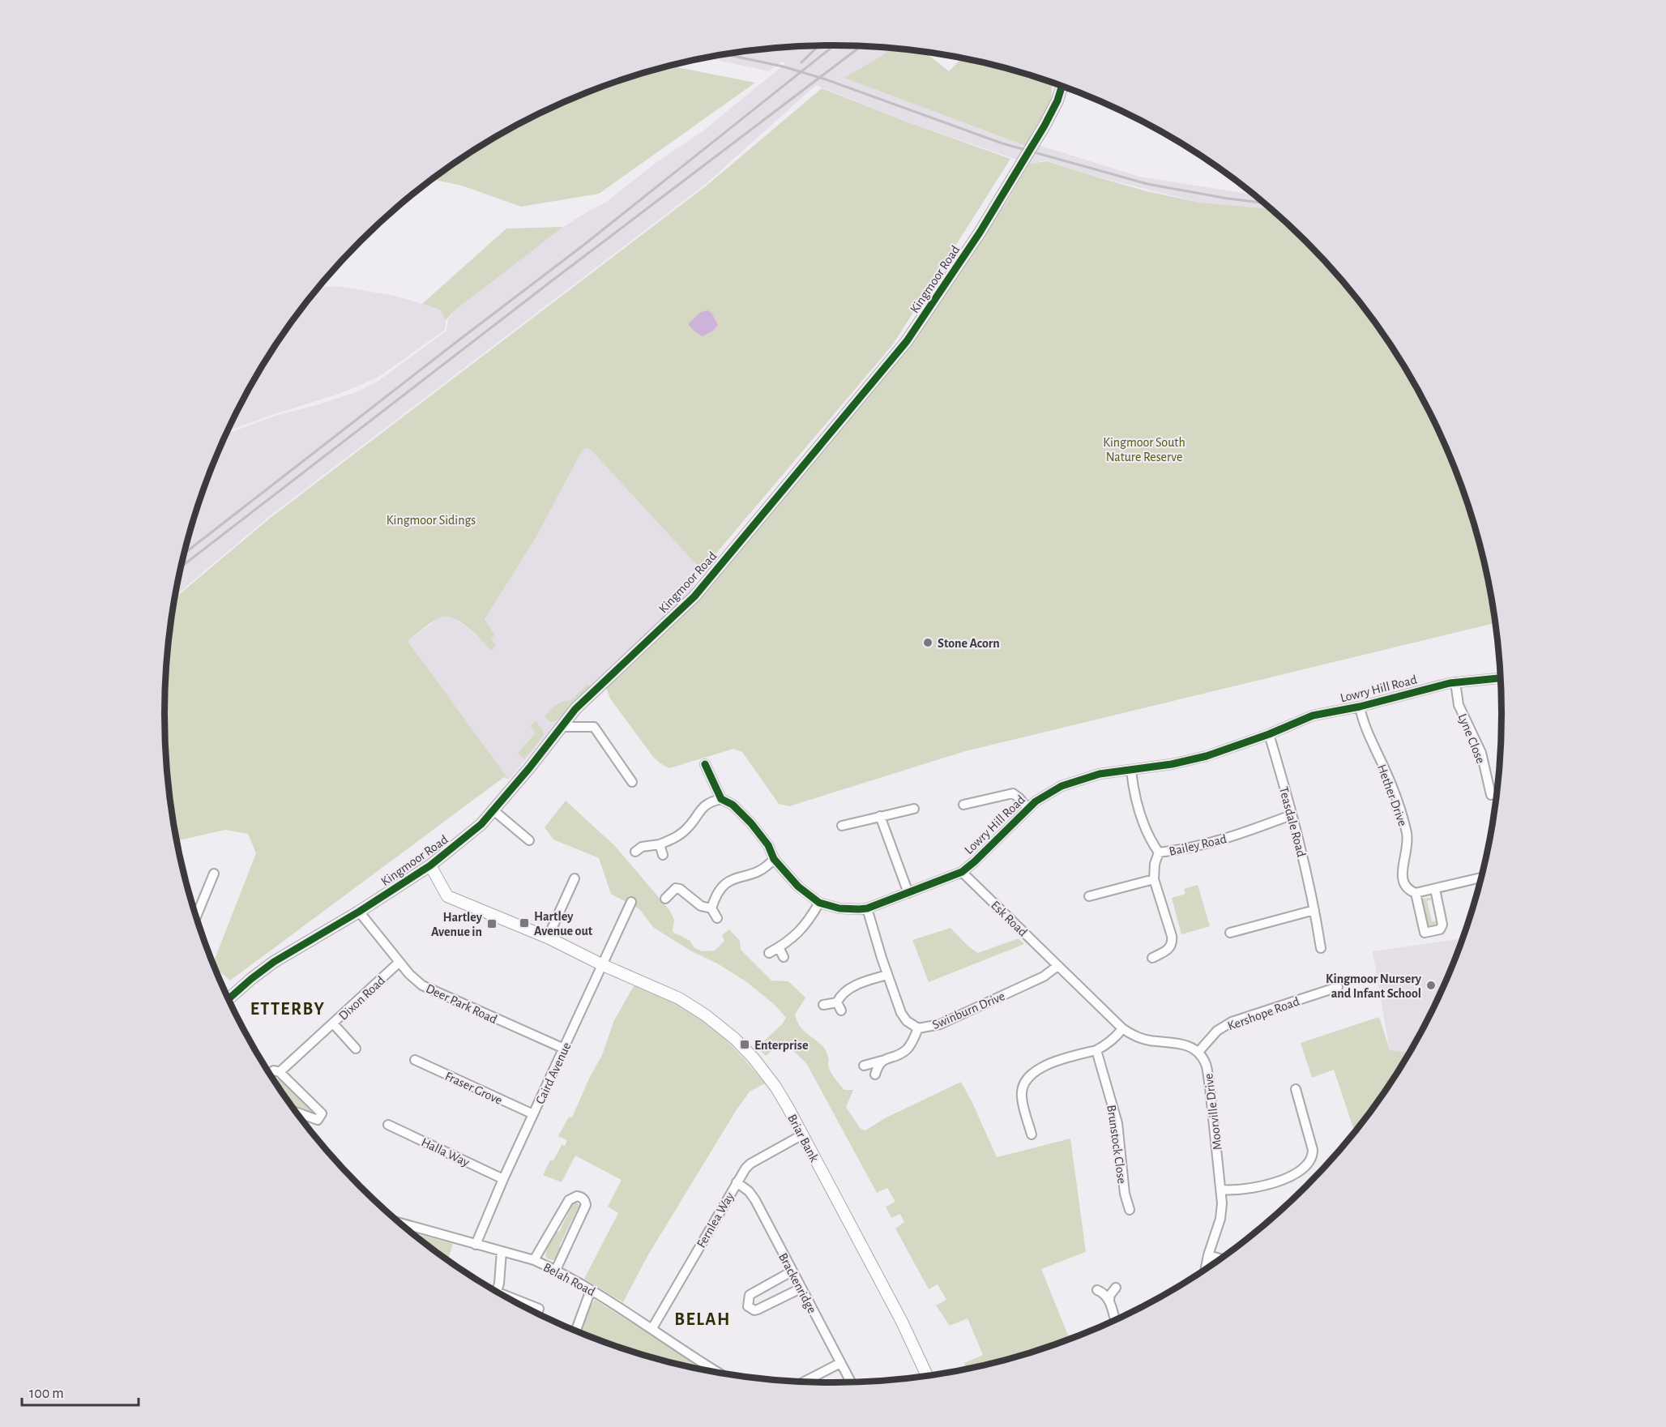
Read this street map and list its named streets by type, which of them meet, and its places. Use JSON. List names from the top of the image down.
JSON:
{
  "streets": {
    "street": [
      "Kingmoor Road",
      "Lowry Hill Road",
      "Lyne Close",
      "Hether Drive",
      "Teasdale Road",
      "Bailey Road",
      "Esk Road",
      "Dixon Road",
      "Deer Park Road",
      "Swinburn Drive",
      "Kershope Road",
      "Caird Avenue",
      "Fraser Grove",
      "Moorville Drive",
      "Briar Bank",
      "Brunstock Close",
      "Halla Way",
      "Fernlea Way",
      "Belah Road",
      "Brackenridge"
    ]
  },
  "crossings": [
    ["Kingmoor Road", "Deer Park Road"],
    ["Kingmoor Road", "Briar Bank"],
    ["Lowry Hill Road", "Lyne Close"],
    ["Lowry Hill Road", "Hether Drive"],
    ["Lowry Hill Road", "Teasdale Road"],
    ["Lowry Hill Road", "Bailey Road"],
    ["Lowry Hill Road", "Esk Road"],
    ["Lowry Hill Road", "Swinburn Drive"],
    ["Teasdale Road", "Bailey Road"],
    ["Esk Road", "Swinburn Drive"],
    ["Dixon Road", "Deer Park Road"],
    ["Deer Park Road", "Caird Avenue"],
    ["Kershope Road", "Moorville Drive"],
    ["Caird Avenue", "Fraser Grove"],
    ["Caird Avenue", "Briar Bank"],
    ["Caird Avenue", "Halla Way"],
    ["Caird Avenue", "Belah Road"],
    ["Briar Bank", "Fernlea Way"],
    ["Fernlea Way", "Belah Road"],
    ["Fernlea Way", "Brackenridge"]
  ],
  "districts": ["ETTERBY", "BELAH"],
  "parks": ["Kingmoor South Nature Reserve", "Kingmoor Sidings"],
  "places": {
    "other": ["Stone Acorn", "Kingmoor Nursery and Infant School"],
    "transit": ["Hartley Avenue out", "Hartley Avenue in", "Enterprise"]
  },
  "scale_bar": "100 m"
}
